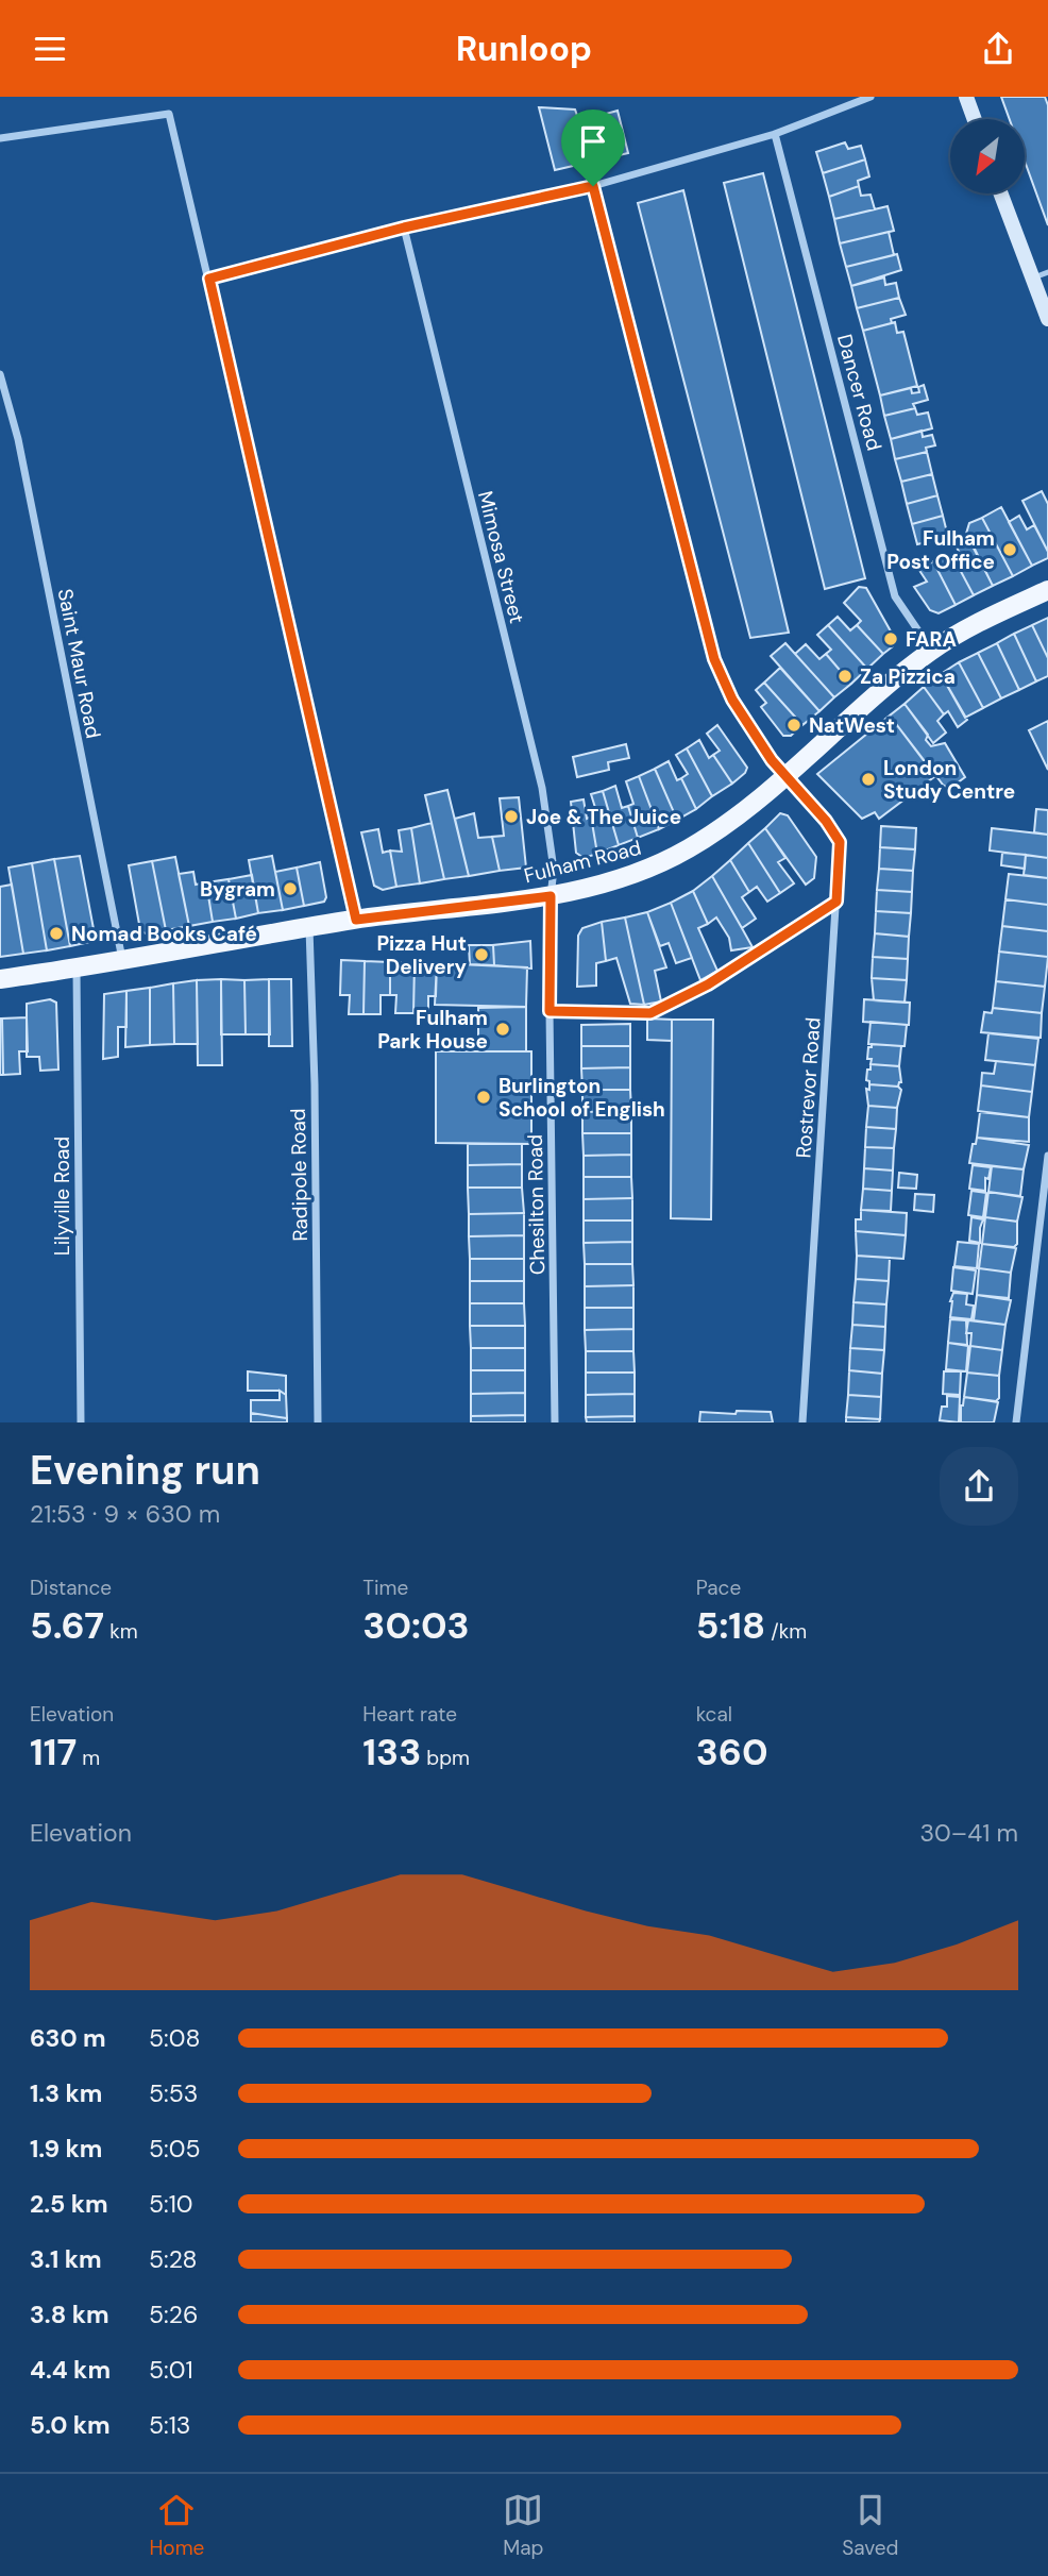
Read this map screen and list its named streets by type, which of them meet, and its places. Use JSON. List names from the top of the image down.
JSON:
{
  "streets": {
    "main road": ["Fulham Road"],
    "street": [
      "Dancer Road",
      "Mimosa Street",
      "Saint Maur Road",
      "Rostrevor Road",
      "Radipole Road",
      "Lilyville Road",
      "Chesilton Road"
    ]
  },
  "crossings": [
    ["Dancer Road", "Fulham Road"],
    ["Mimosa Street", "Fulham Road"],
    ["Mimosa Street", "Chesilton Road"],
    ["Saint Maur Road", "Fulham Road"],
    ["Fulham Road", "Rostrevor Road"],
    ["Fulham Road", "Radipole Road"],
    ["Fulham Road", "Lilyville Road"],
    ["Fulham Road", "Chesilton Road"]
  ],
  "places": [
    "Fulham Post Office",
    "FARA",
    "Za Pizzica",
    "NatWest",
    "London Study Centre",
    "Joe & The Juice",
    "Bygram",
    "Nomad Books Café",
    "Pizza Hut Delivery",
    "Fulham Park House",
    "Burlington School of English"
  ],
  "north": "bottom left",
  "page": {
    "header": "Runloop",
    "heading": ["Evening run", "21:53 · 9 × 630 m"],
    "stats": [
      ["Distance", "5.67 km"],
      ["Time", "30:03"],
      ["Pace", "5:18 /km"],
      ["Elevation", "117 m"],
      ["Heart rate", "133 bpm"],
      ["kcal", "360"]
    ],
    "chart": ["Elevation", "30–41 m"],
    "list": [
      {
        "name": "630 m",
        "note": "5:08"
      },
      {
        "name": "1.3 km",
        "note": "5:53"
      },
      {
        "name": "1.9 km",
        "note": "5:05"
      },
      {
        "name": "2.5 km",
        "note": "5:10"
      },
      {
        "name": "3.1 km",
        "note": "5:28"
      },
      {
        "name": "3.8 km",
        "note": "5:26"
      },
      {
        "name": "4.4 km",
        "note": "5:01"
      },
      {
        "name": "5.0 km",
        "note": "5:13"
      }
    ],
    "tabs": ["Home", "Map", "Saved"]
  }
}
